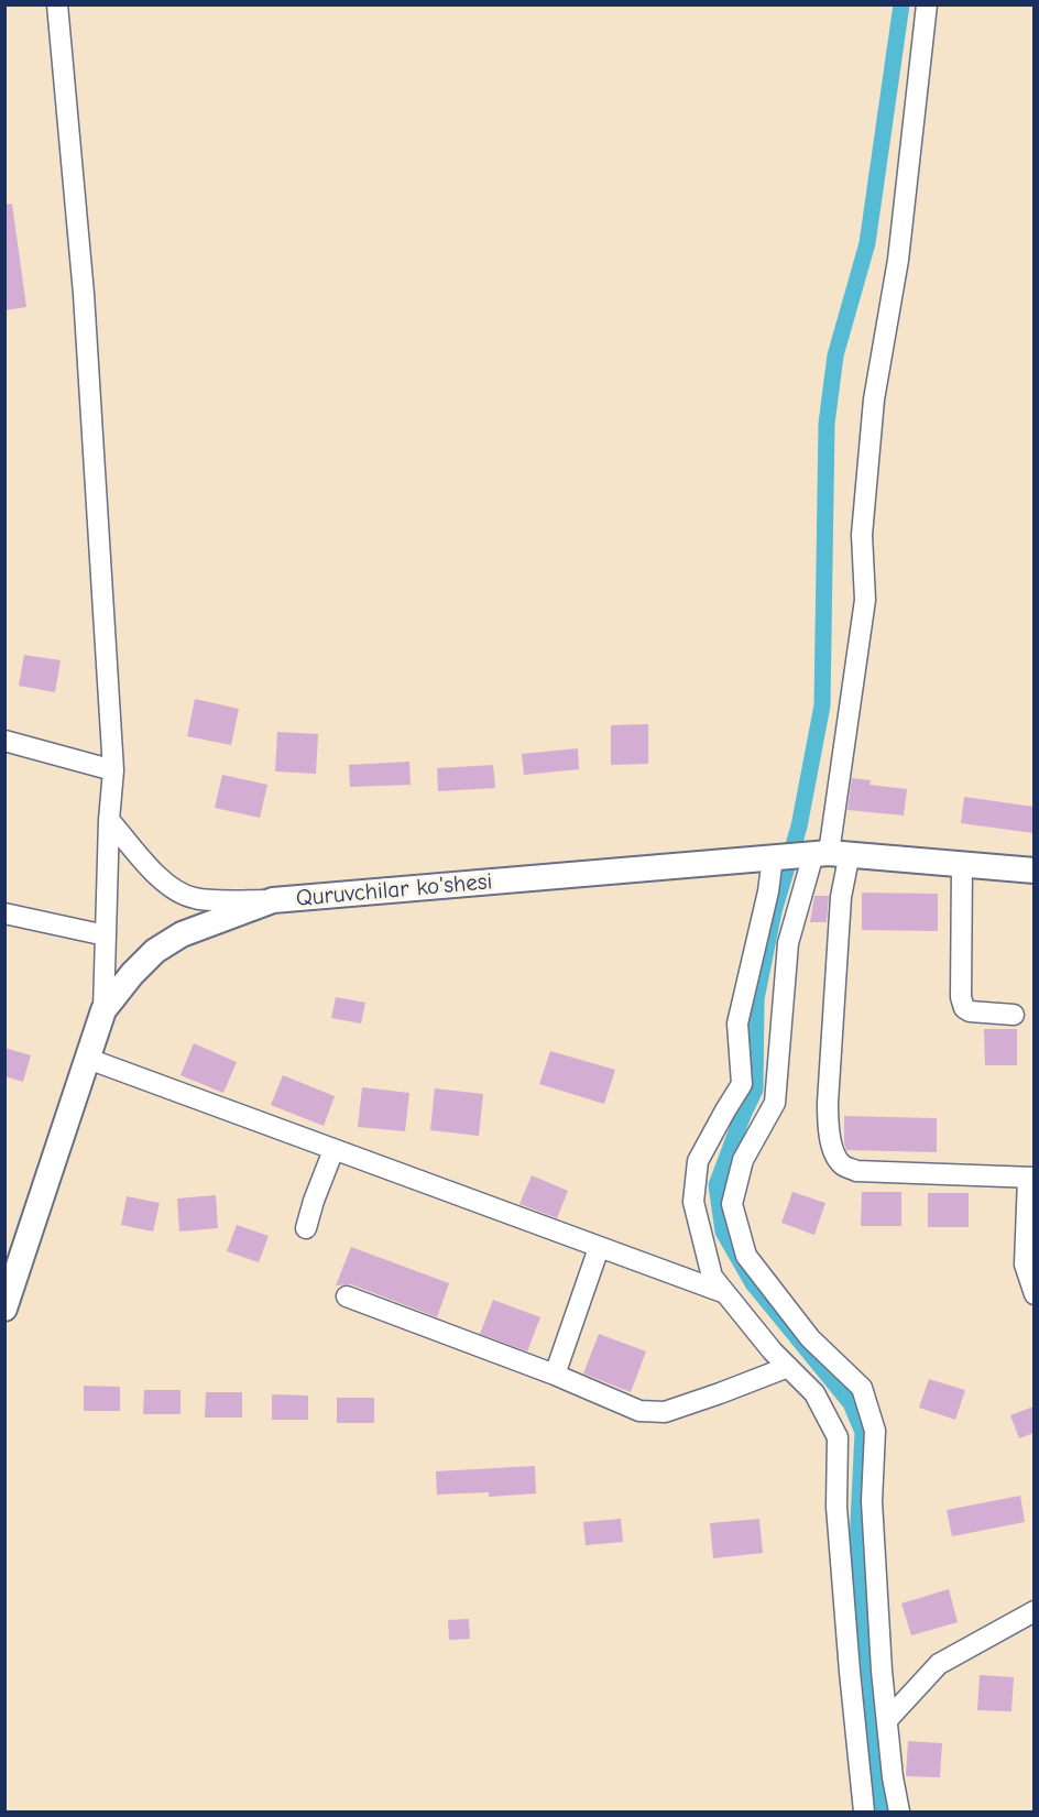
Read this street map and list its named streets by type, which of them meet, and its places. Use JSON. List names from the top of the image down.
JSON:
{
  "streets": {
    "main road": ["Quruvchilar ko'shesi"]
  }
}
